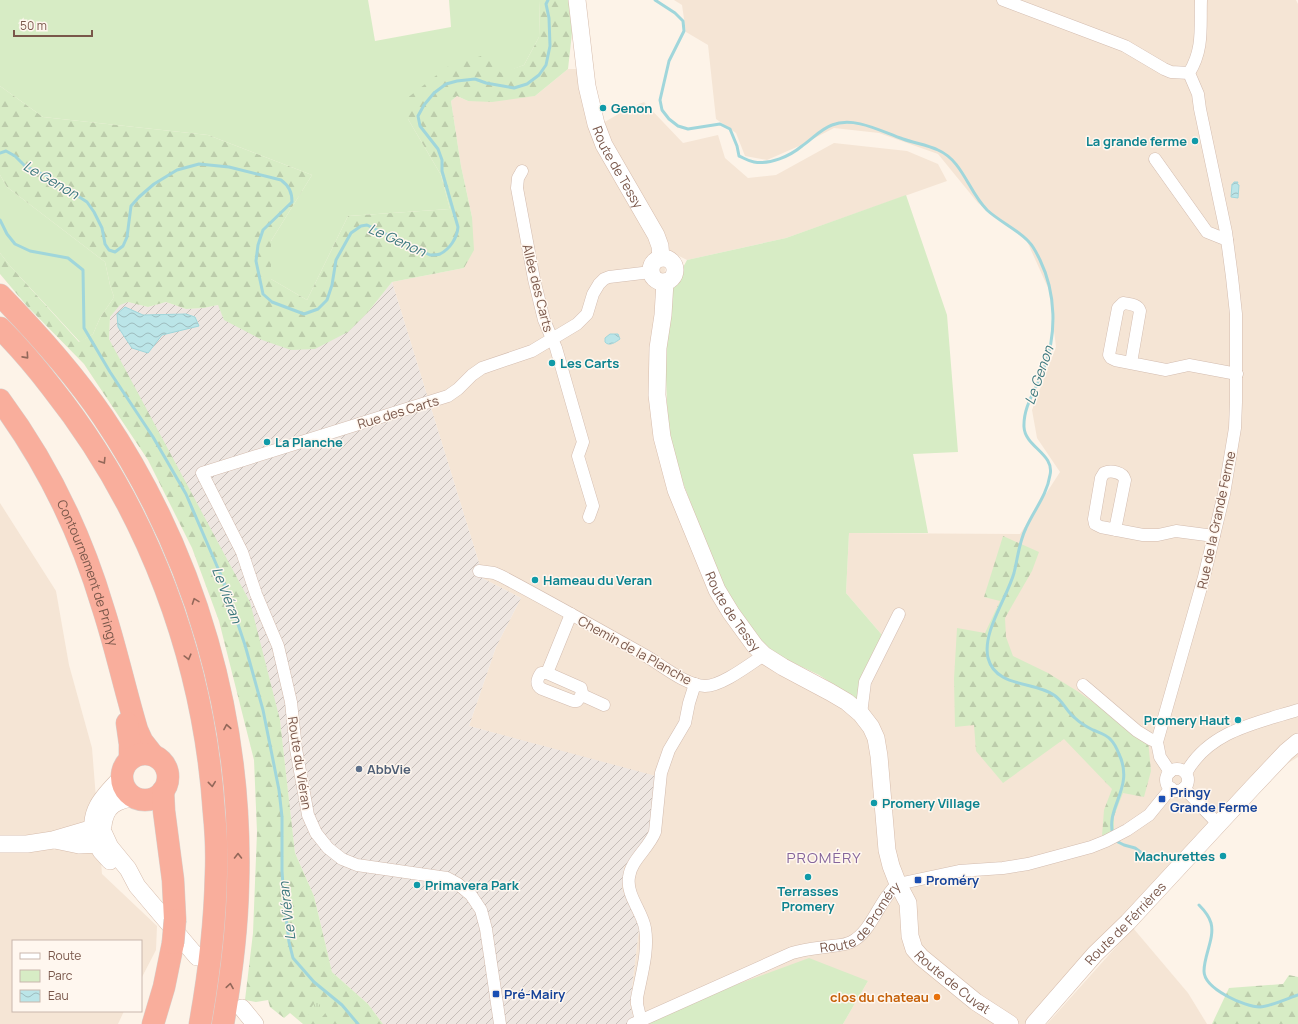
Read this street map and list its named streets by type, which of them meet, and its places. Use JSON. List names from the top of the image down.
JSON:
{
  "streets": {
    "highway": ["Contournement de Pringy"],
    "street": [
      "Route de Tessy",
      "Allée des Carts",
      "Rue des Carts",
      "Rue de la Grande Ferme",
      "Chemin de la Planche",
      "Route du Viéran",
      "Route de Proméry",
      "Route de Férrières",
      "Route de Cuvat"
    ]
  },
  "crossings": [
    ["Route de Tessy", "Rue des Carts"],
    ["Route de Tessy", "Chemin de la Planche"],
    ["Route de Tessy", "Route de Proméry"],
    ["Route de Tessy", "Route de Cuvat"],
    ["Allée des Carts", "Rue des Carts"],
    ["Rue des Carts", "Route du Viéran"],
    ["Rue de la Grande Ferme", "Route de Proméry"],
    ["Route de Proméry", "Route de Cuvat"]
  ],
  "districts": ["PROMÉRY"],
  "water": ["Le Genon", "Le Viéran"],
  "places": {
    "other": [
      "Genon",
      "La grande ferme",
      "Les Carts",
      "La Planche",
      "Hameau du Veran",
      "Promery Haut",
      "AbbVie",
      "Promery Village",
      "Machurettes",
      "Terrasses Promery",
      "Primavera Park",
      "clos du chateau"
    ],
    "transit": ["Pringy Grande Ferme", "Proméry", "Pré-Mairy"]
  },
  "legend": ["Route", "Parc", "Eau"],
  "scale_bar": "50 m"
}
